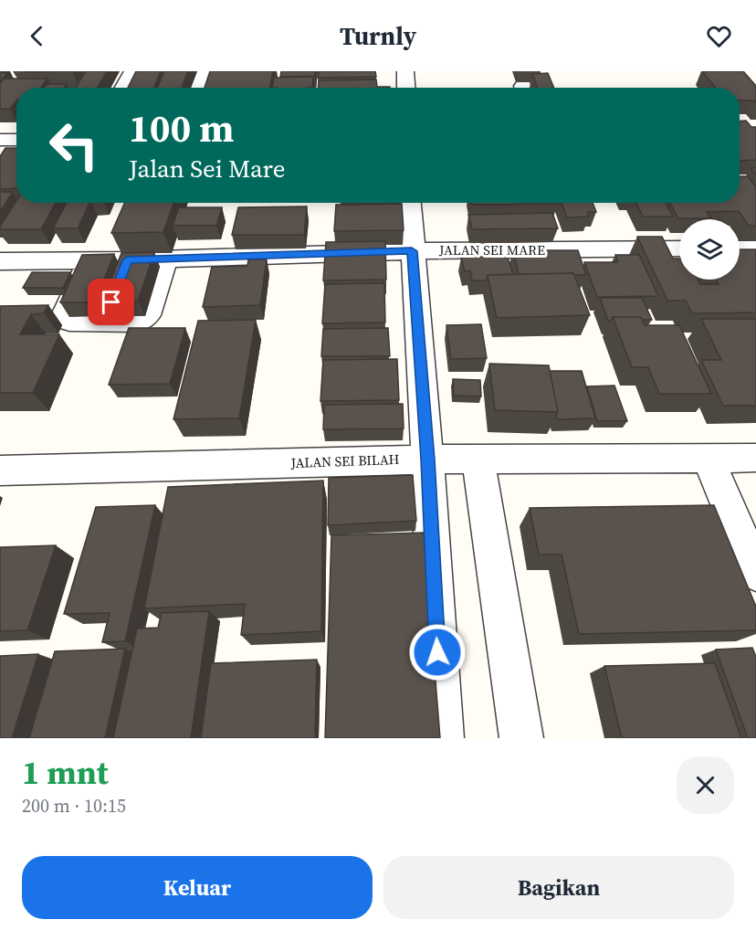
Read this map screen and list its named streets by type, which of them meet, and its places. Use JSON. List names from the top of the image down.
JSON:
{
  "streets": {
    "street": ["JALAN SEI MARE", "JALAN SEI BILAH"]
  },
  "page": {
    "header": "Turnly",
    "turn": ["100 m", "Jalan Sei Mare"],
    "heading": ["1 mnt", "200 m · 10:15"],
    "buttons": ["Keluar", "Bagikan"]
  }
}
